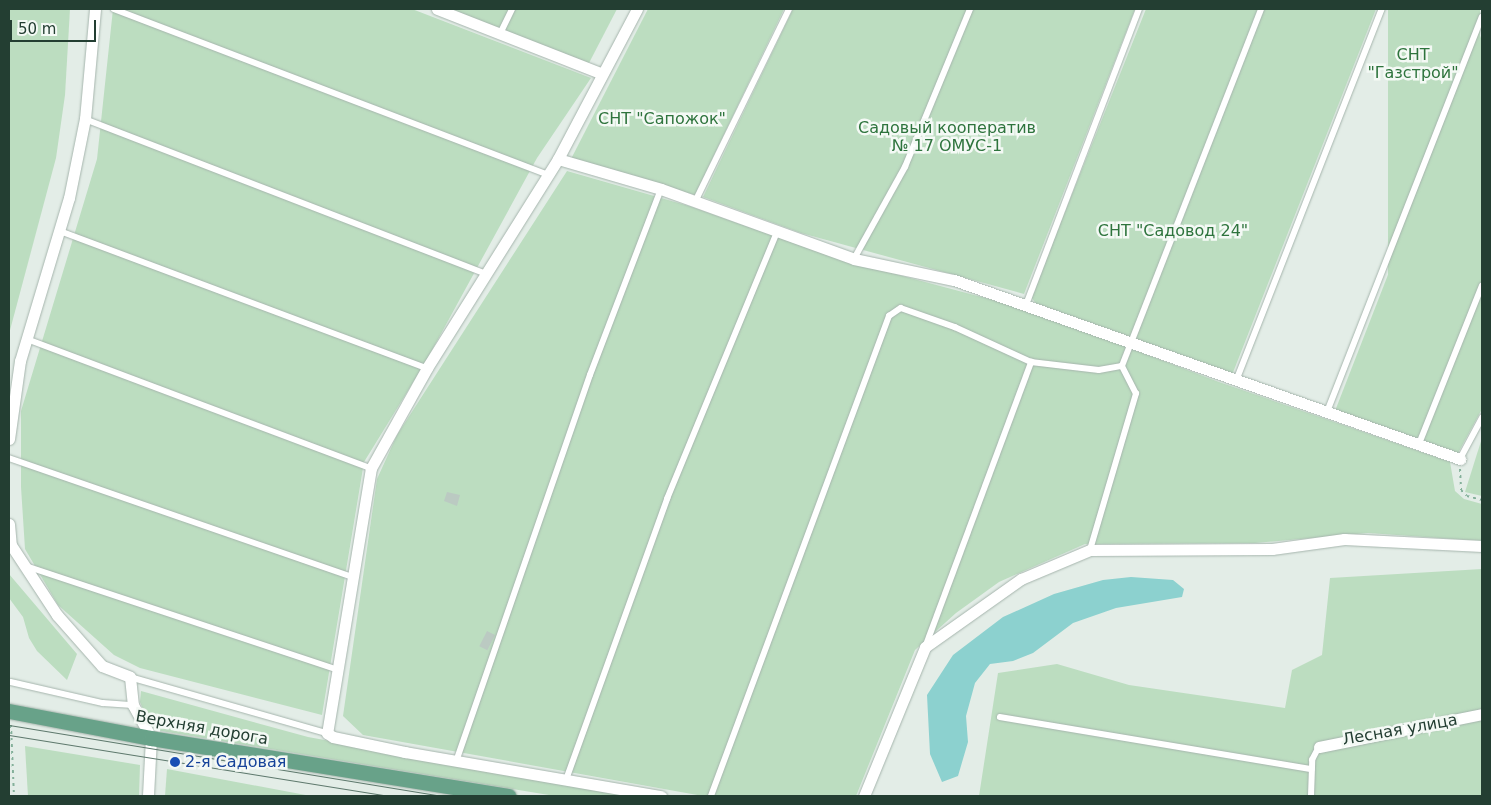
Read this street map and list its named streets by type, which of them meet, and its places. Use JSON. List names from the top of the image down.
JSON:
{
  "streets": {
    "main road": ["Верхняя дорога"],
    "street": ["Лесная улица"]
  },
  "parks": [
    "СНТ \"Газстрой\"",
    "СНТ \"Сапожок\"",
    "Садовый кооператив № 17 ОМУС-1",
    "СНТ \"Садовод 24\""
  ],
  "places": ["2-я Садовая"],
  "scale_bar": "50 m"
}
